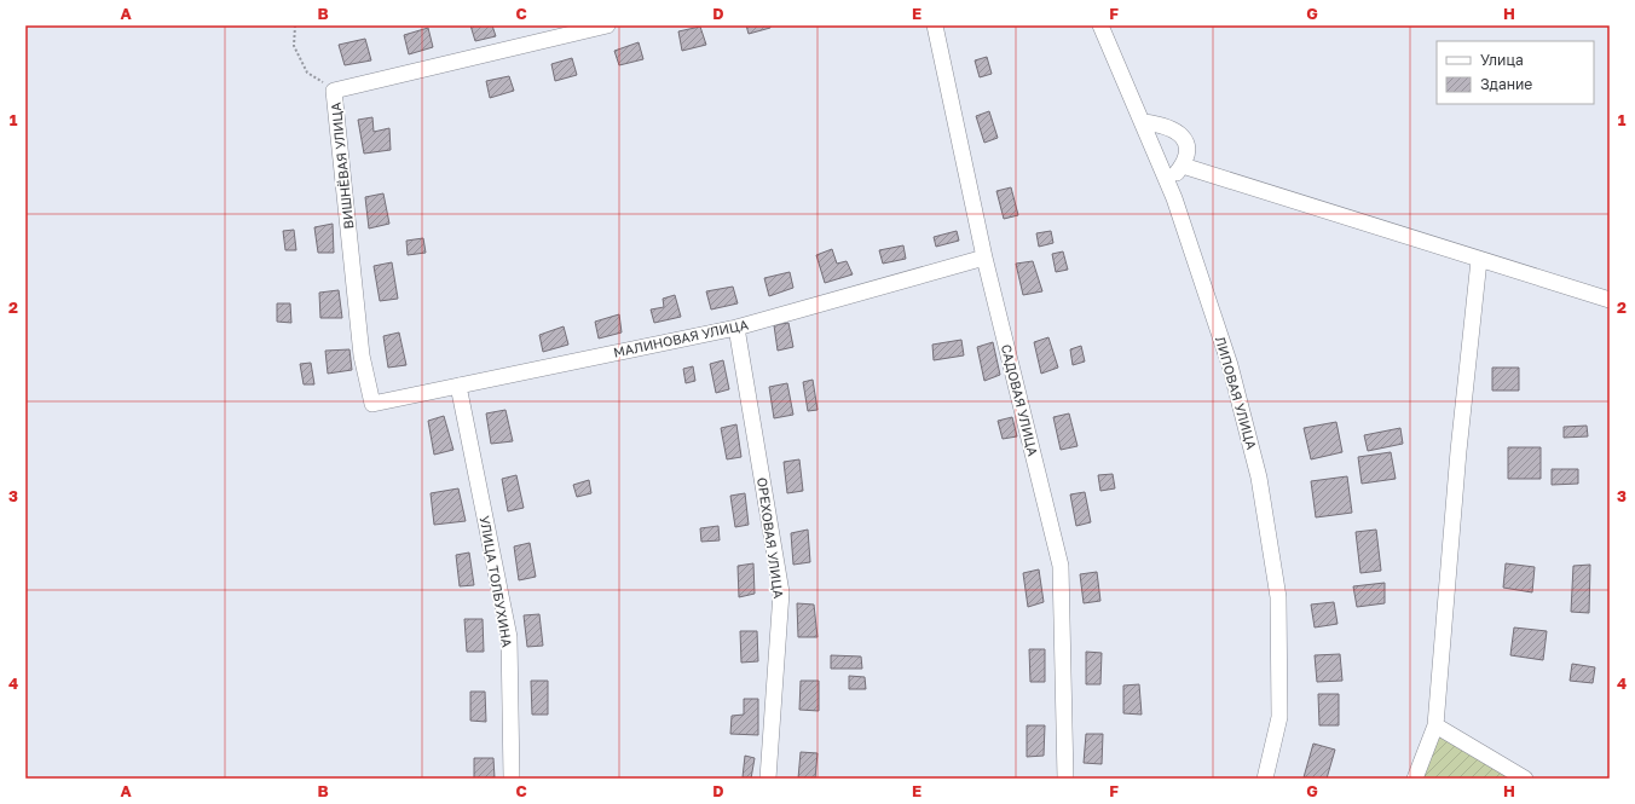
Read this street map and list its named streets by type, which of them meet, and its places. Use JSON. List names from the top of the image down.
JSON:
{
  "streets": {
    "street": [
      "ВИШНЁВАЯ УЛИЦА",
      "МАЛИНОВАЯ УЛИЦА",
      "ЛИПОВАЯ УЛИЦА",
      "САДОВАЯ УЛИЦА",
      "ОРЕХОВАЯ УЛИЦА",
      "УЛИЦА ТОЛБУХИНА"
    ]
  },
  "crossings": [
    ["ВИШНЁВАЯ УЛИЦА", "МАЛИНОВАЯ УЛИЦА"],
    ["МАЛИНОВАЯ УЛИЦА", "САДОВАЯ УЛИЦА"],
    ["МАЛИНОВАЯ УЛИЦА", "ОРЕХОВАЯ УЛИЦА"],
    ["МАЛИНОВАЯ УЛИЦА", "УЛИЦА ТОЛБУХИНА"]
  ],
  "legend": ["Улица", "Здание"],
  "grid": {
    "columns": [
      "A",
      "B",
      "C",
      "D",
      "E",
      "F",
      "G",
      "H"
    ],
    "rows": [
      "1",
      "2",
      "3",
      "4"
    ]
  }
}
